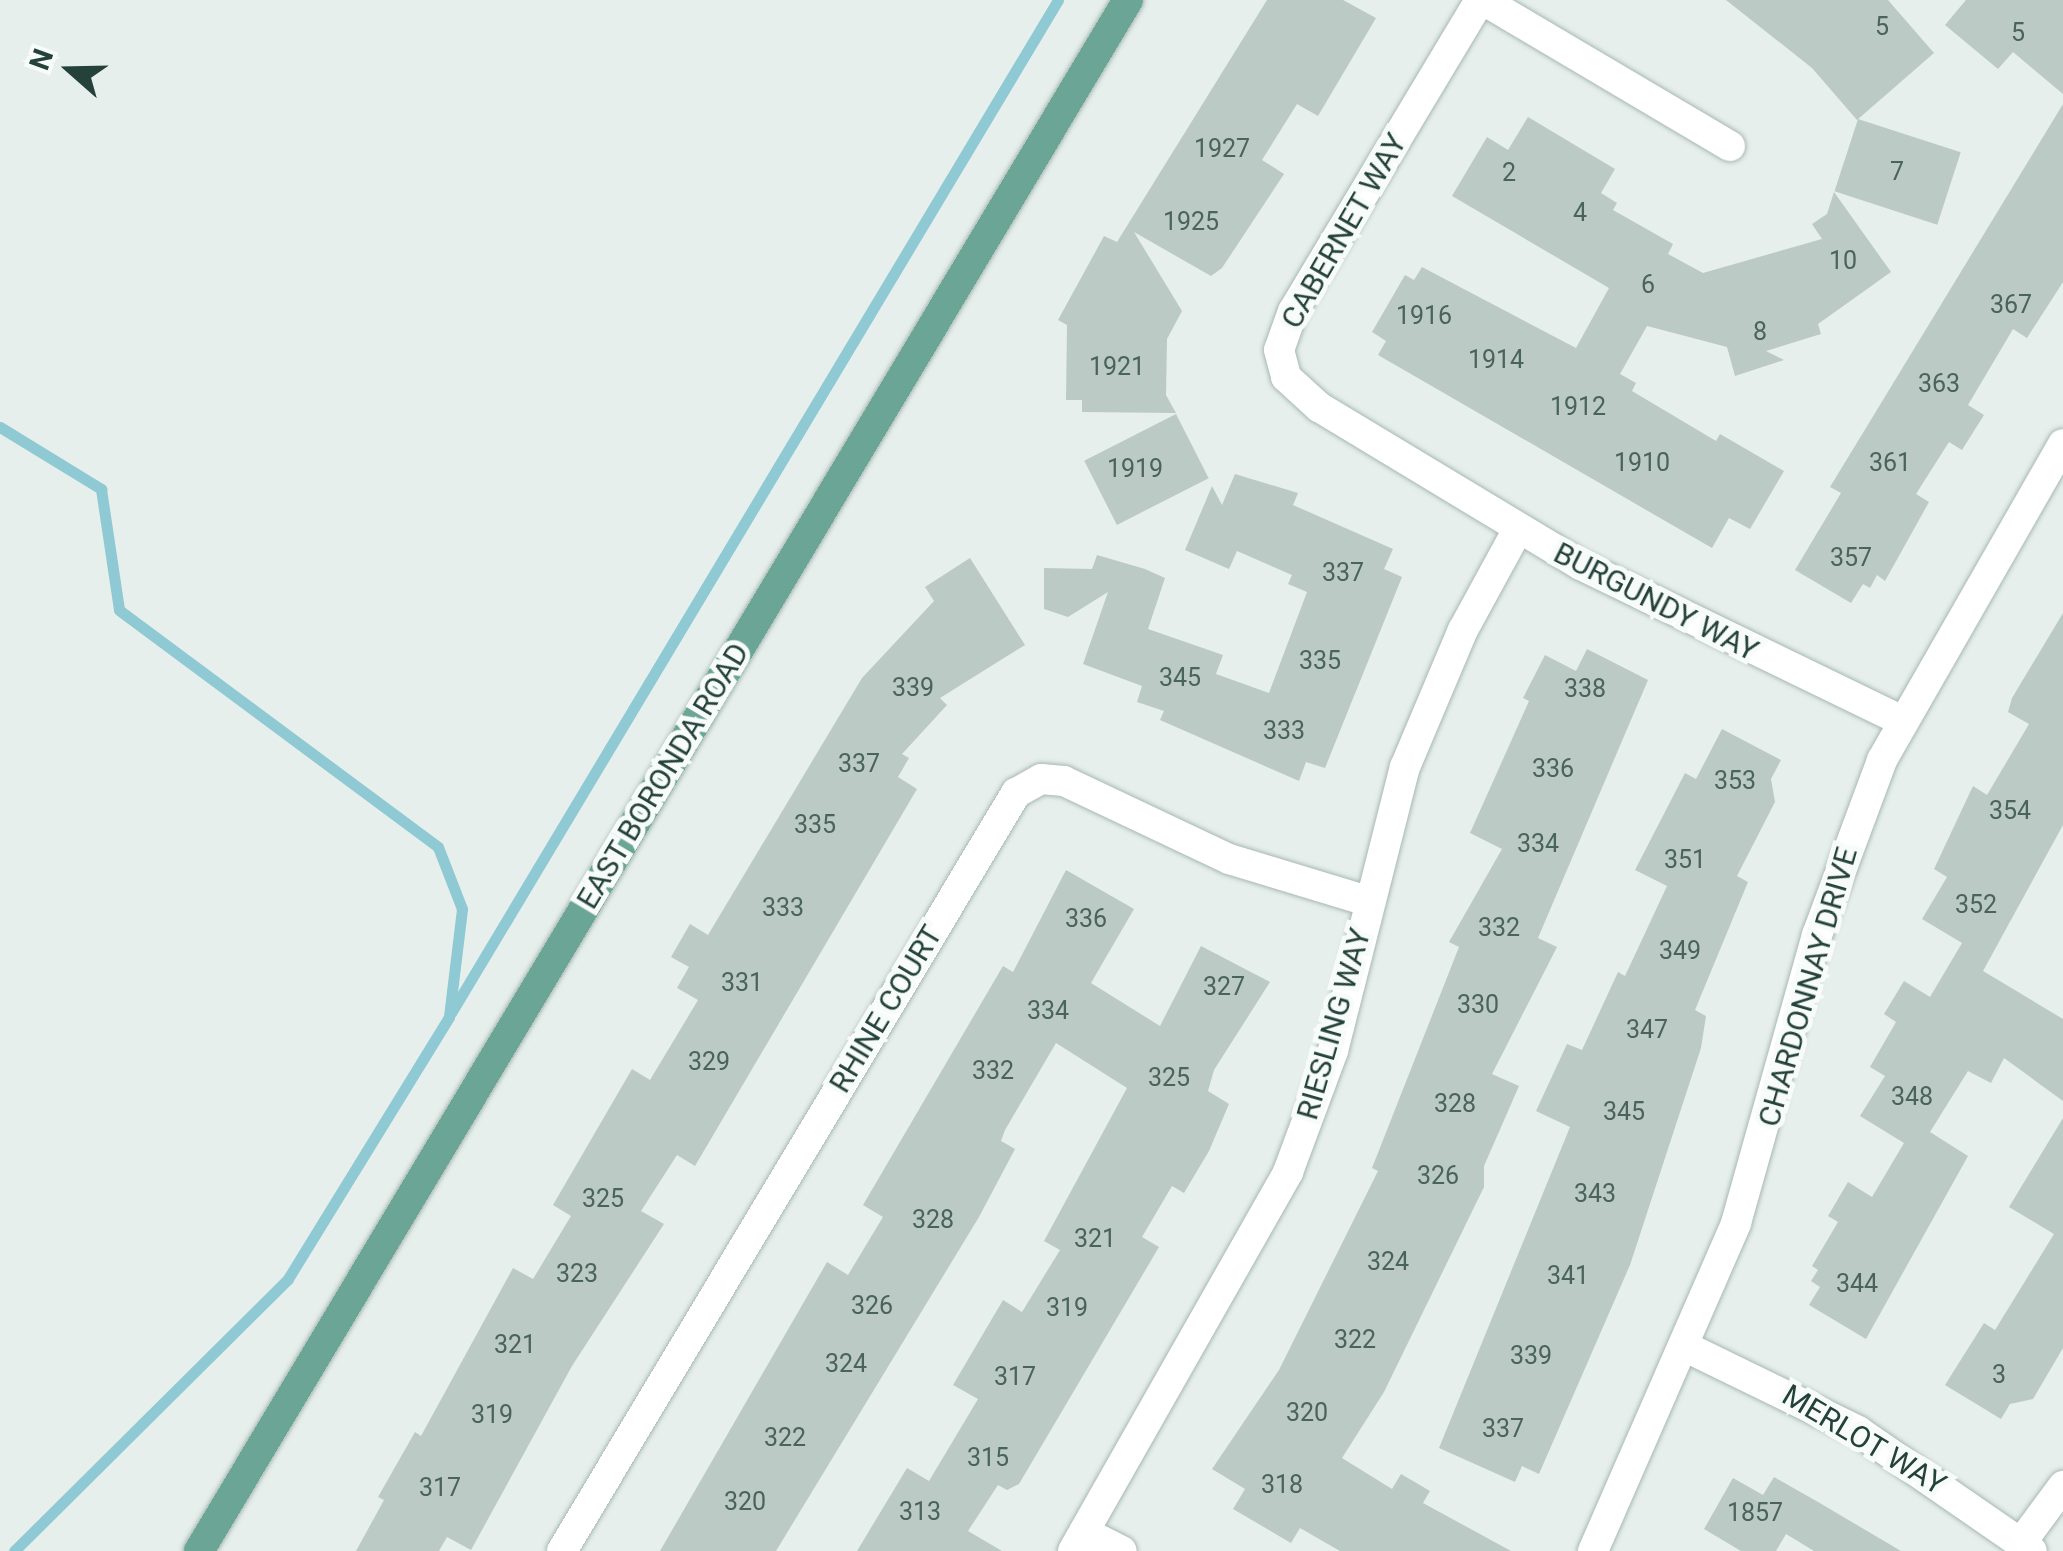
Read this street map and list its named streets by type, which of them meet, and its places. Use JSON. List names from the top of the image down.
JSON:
{
  "streets": {
    "main road": ["EAST BORONDA ROAD"],
    "street": [
      "CABERNET WAY",
      "BURGUNDY WAY",
      "CHARDONNAY DRIVE",
      "RHINE COURT",
      "RIESLING WAY",
      "MERLOT WAY"
    ]
  },
  "crossings": [
    ["CABERNET WAY", "BURGUNDY WAY"],
    ["BURGUNDY WAY", "CHARDONNAY DRIVE"],
    ["BURGUNDY WAY", "RIESLING WAY"],
    ["CHARDONNAY DRIVE", "MERLOT WAY"],
    ["RHINE COURT", "RIESLING WAY"]
  ],
  "house_numbers": [
    "5",
    "5",
    "1927",
    "7",
    "2",
    "4",
    "1925",
    "10",
    "6",
    "367",
    "1916",
    "8",
    "1914",
    "1921",
    "363",
    "1912",
    "1910",
    "361",
    "1919",
    "357",
    "337",
    "335",
    "345",
    "339",
    "338",
    "333",
    "337",
    "336",
    "353",
    "354",
    "335",
    "334",
    "351",
    "352",
    "333",
    "336",
    "332",
    "349",
    "331",
    "327",
    "330",
    "334",
    "347",
    "329",
    "332",
    "325",
    "348",
    "328",
    "345",
    "326",
    "343",
    "325",
    "328",
    "321",
    "324",
    "323",
    "341",
    "344",
    "326",
    "319",
    "322",
    "321",
    "339",
    "324",
    "3",
    "317",
    "320",
    "319",
    "337",
    "322",
    "315",
    "318",
    "317",
    "320",
    "313",
    "1857"
  ],
  "north": "left"
}
